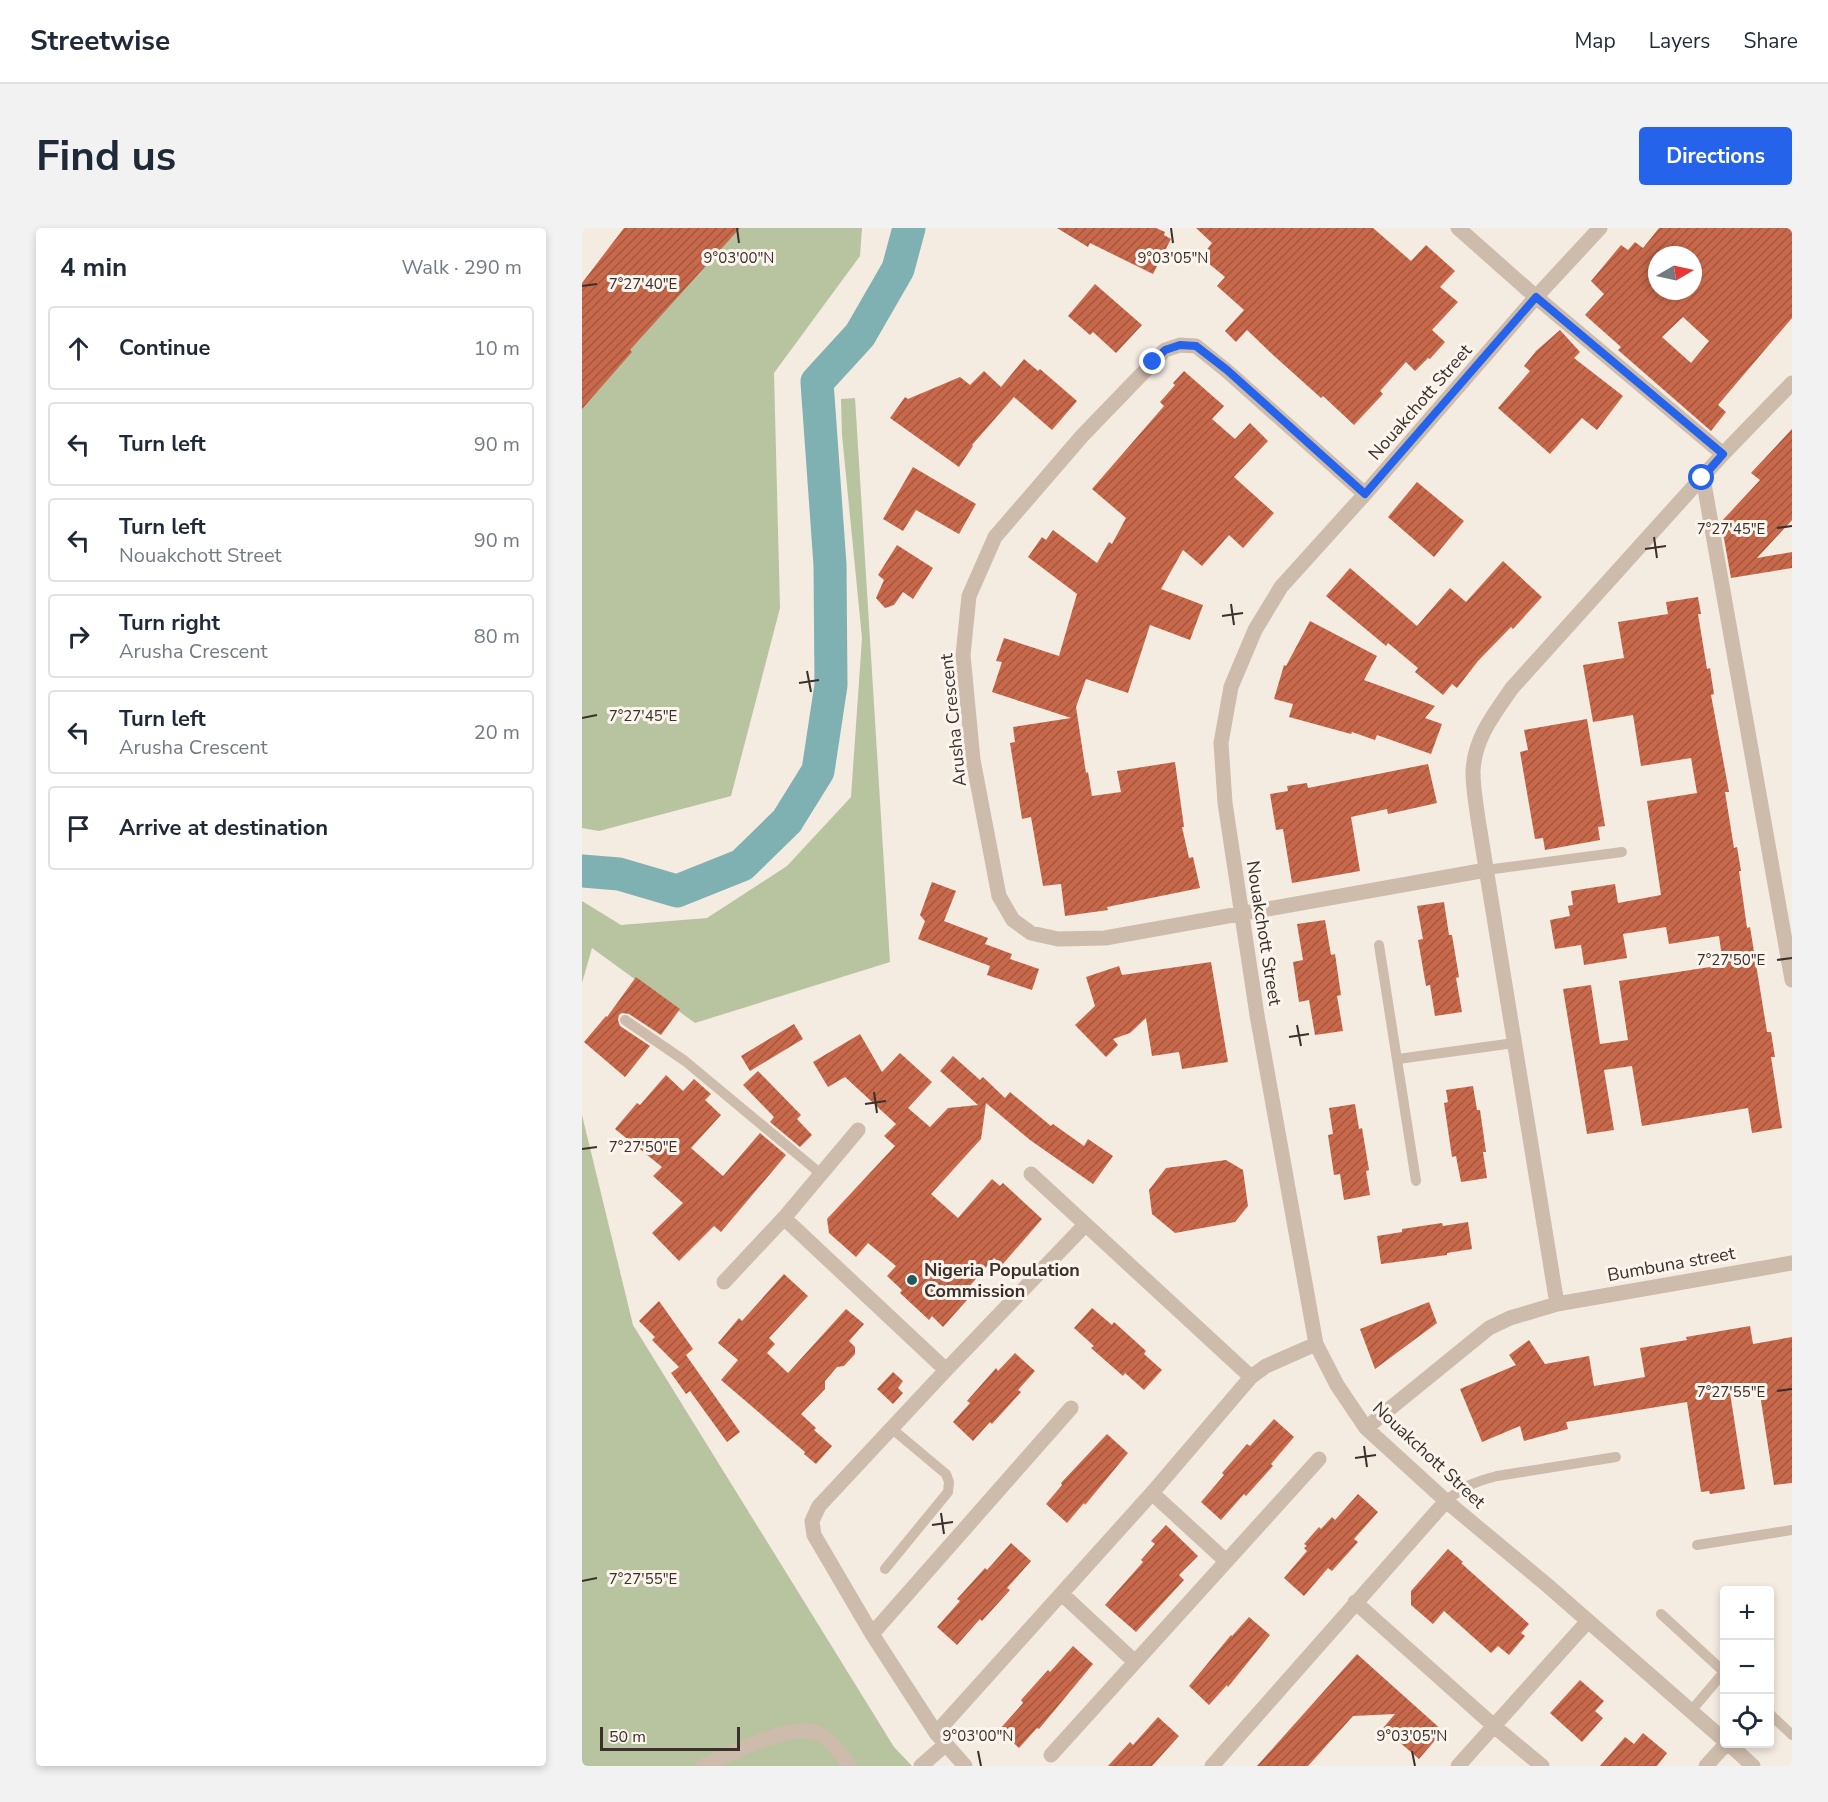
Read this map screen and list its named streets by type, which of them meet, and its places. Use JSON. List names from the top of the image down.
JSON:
{
  "streets": {
    "street": ["Nouakchott Street", "Arusha Crescent", "Bumbuna street"]
  },
  "crossings": [
    ["Nouakchott Street", "Arusha Crescent"],
    ["Nouakchott Street", "Bumbuna street"]
  ],
  "places": ["Nigeria Population Commission"],
  "scale_bar": "50 m",
  "north": "right",
  "page": {
    "header": "Streetwise",
    "nav": ["Map", "Layers", "Share"],
    "buttons": "Directions",
    "title": "Find us",
    "heading": ["4 min", "Walk · 290 m"],
    "list": [
      ["Continue", "10 m"],
      ["Turn left", "90 m"],
      ["Turn left", "Nouakchott Street", "90 m"],
      ["Turn right", "Arusha Crescent", "80 m"],
      ["Turn left", "Arusha Crescent", "20 m"],
      "Arrive at destination"
    ],
    "map_buttons": ["+", "−"],
    "scale": "50 m"
  },
  "coordinates": [
    "9°03'00\"N",
    "9°03'05\"N",
    "7°27'40\"E",
    "7°27'45\"E",
    "7°27'50\"E",
    "7°27'55\"E"
  ]
}
